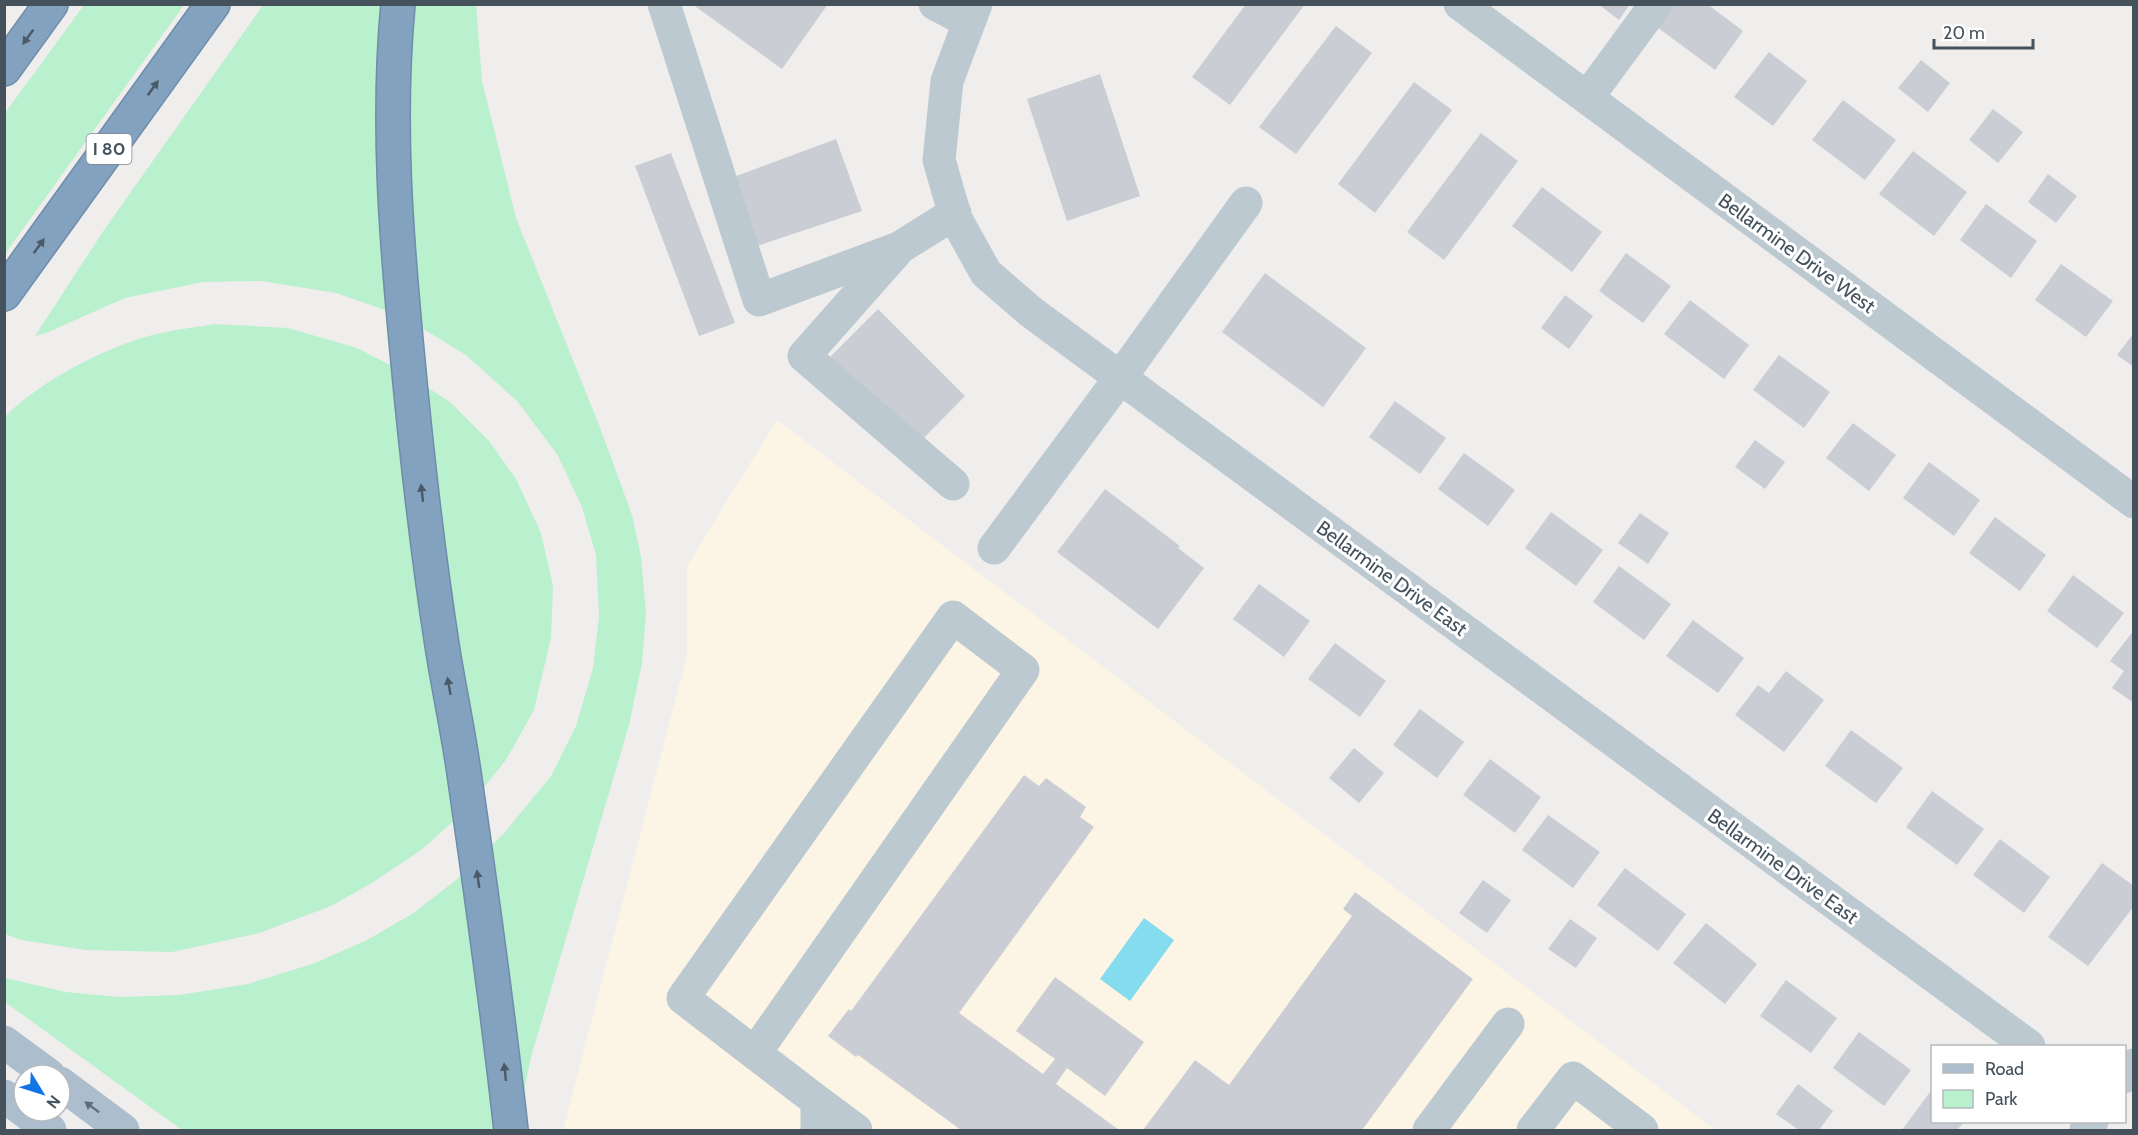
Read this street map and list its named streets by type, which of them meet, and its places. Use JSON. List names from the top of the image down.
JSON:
{
  "streets": {
    "highway": ["I 80"],
    "street": ["Bellarmine Drive West", "Bellarmine Drive East"]
  },
  "legend": ["Road", "Park"],
  "scale_bar": "20 m",
  "north": "bottom right"
}
